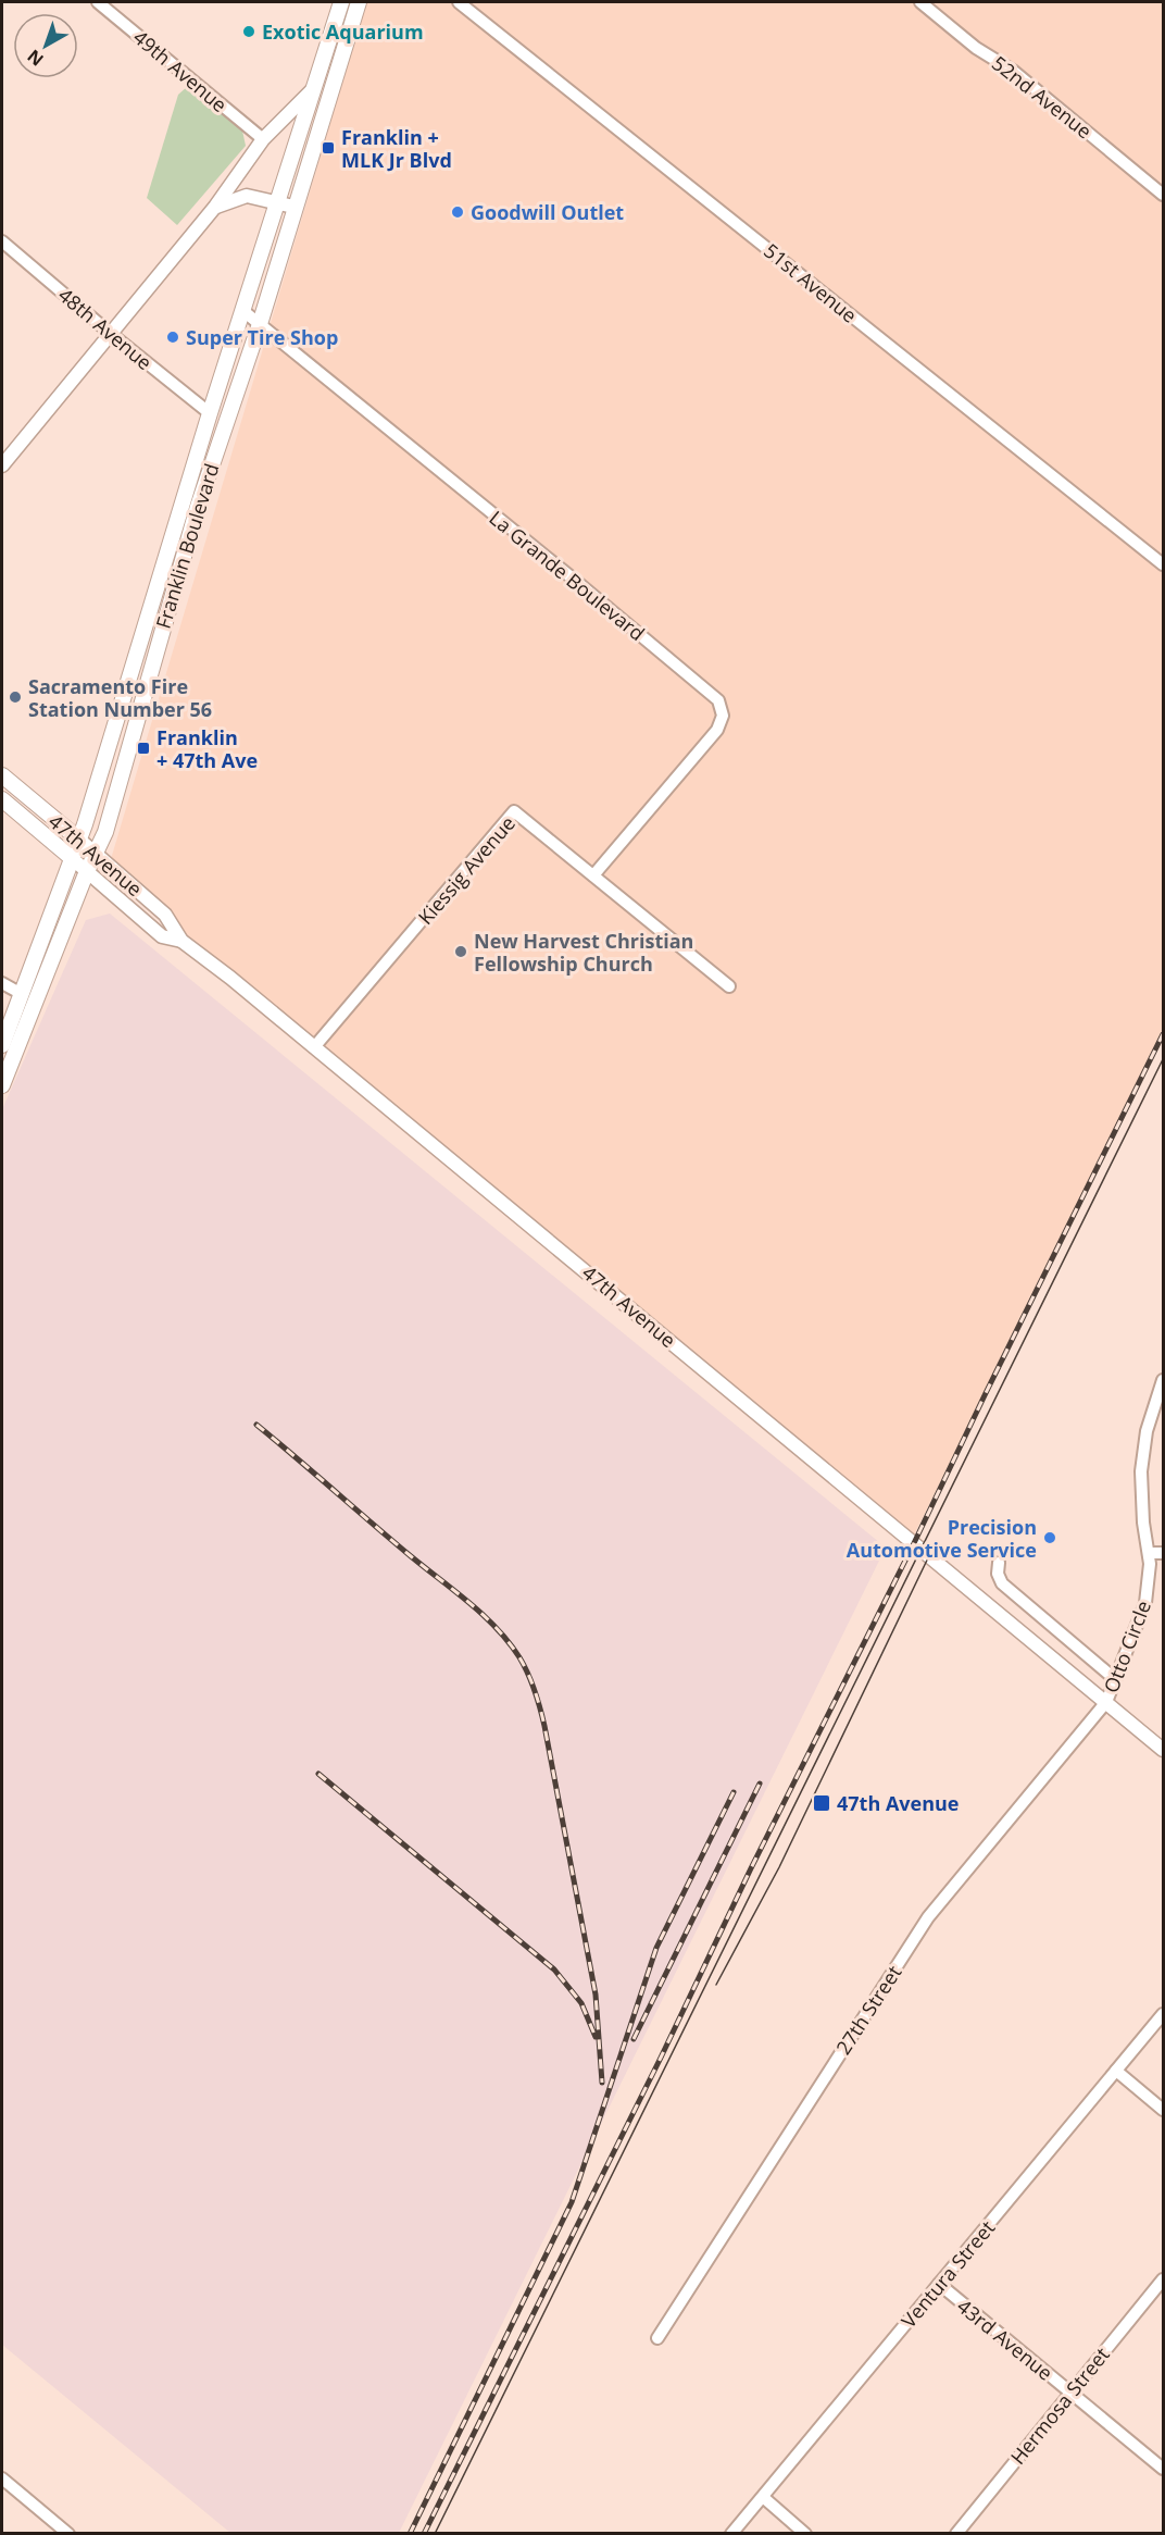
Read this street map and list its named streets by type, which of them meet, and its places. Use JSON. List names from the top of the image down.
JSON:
{
  "streets": {
    "main road": ["Franklin Boulevard", "47th Avenue"],
    "street": [
      "49th Avenue",
      "52nd Avenue",
      "51st Avenue",
      "48th Avenue",
      "La Grande Boulevard",
      "Kiessig Avenue",
      "Otto Circle",
      "27th Street",
      "Ventura Street",
      "43rd Avenue",
      "Hermosa Street"
    ]
  },
  "crossings": [
    ["48th Avenue", "Franklin Boulevard"],
    ["Franklin Boulevard", "La Grande Boulevard"],
    ["Franklin Boulevard", "47th Avenue"],
    ["La Grande Boulevard", "Kiessig Avenue"],
    ["47th Avenue", "Kiessig Avenue"],
    ["47th Avenue", "Otto Circle"],
    ["47th Avenue", "27th Street"],
    ["Otto Circle", "27th Street"],
    ["Ventura Street", "43rd Avenue"],
    ["43rd Avenue", "Hermosa Street"]
  ],
  "places": {
    "other": [
      "Exotic Aquarium",
      "Goodwill Outlet",
      "Super Tire Shop",
      "Sacramento Fire Station Number 56",
      "New Harvest Christian Fellowship Church",
      "Precision Automotive Service"
    ],
    "transit": ["Franklin + MLK Jr Blvd", "Franklin + 47th Ave", "47th Avenue"]
  },
  "north": "bottom left"
}
